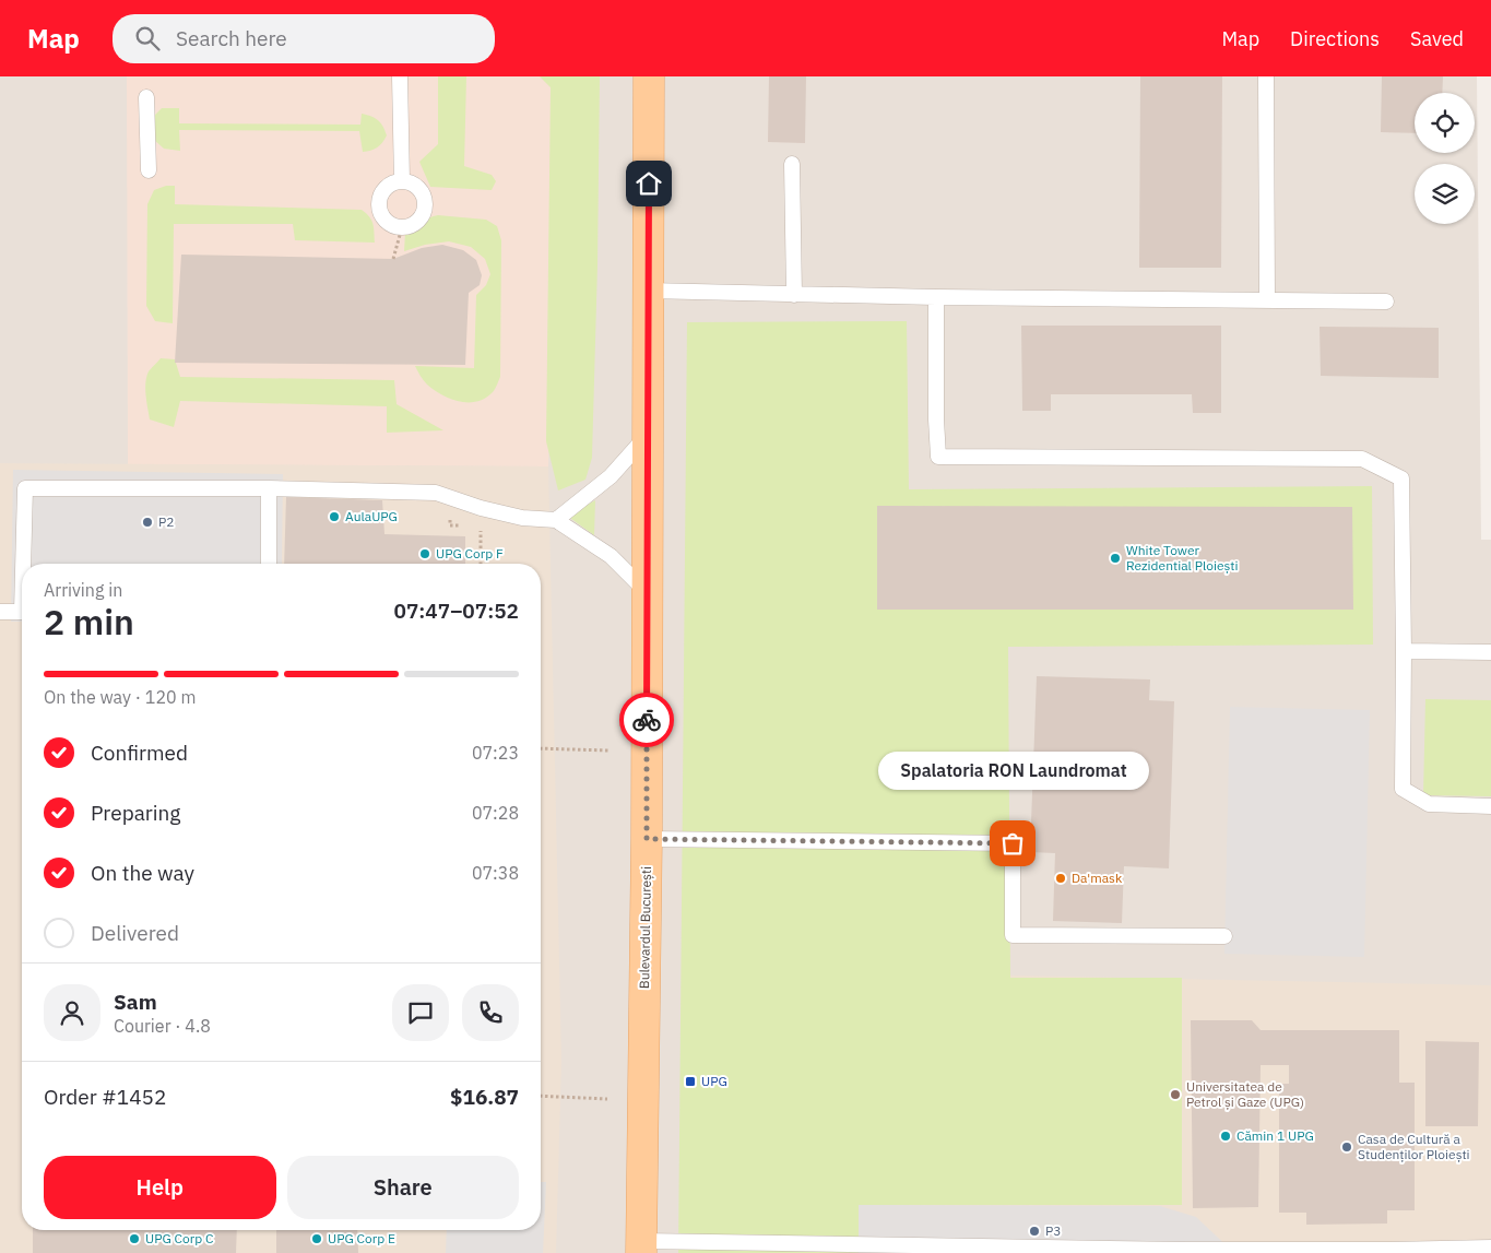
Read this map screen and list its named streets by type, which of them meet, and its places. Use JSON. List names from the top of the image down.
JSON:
{
  "streets": {
    "main road": ["Bulevardul București"]
  },
  "places": {
    "other": [
      "AulaUPG",
      "P2",
      "UPG Corp F",
      "White Tower Rezidential Ploiești",
      "Spalatoria RON Laundromat",
      "Da'mask",
      "Universitatea de Petrol și Gaze (UPG)",
      "Cămin 1 UPG",
      "Casa de Cultură a Studenților Ploiești",
      "P3",
      "UPG Corp C",
      "UPG Corp E"
    ],
    "transit": ["UPG"]
  },
  "page": {
    "header": "Map",
    "search": "Search here",
    "nav": ["Map", "Directions", "Saved"],
    "heading": ["2 min", "Arriving in", "07:47–07:52"],
    "panel": [
      "Sam",
      "Courier · 4.8",
      "Order #1452",
      "$16.87"
    ],
    "bar": "On the way · 120 m",
    "list": [
      ["Confirmed", "07:23"],
      ["Preparing", "07:28"],
      ["On the way", "07:38"],
      "Delivered"
    ],
    "bubble": "Spalatoria RON Laundromat",
    "buttons": ["Help", "Share"]
  }
}
